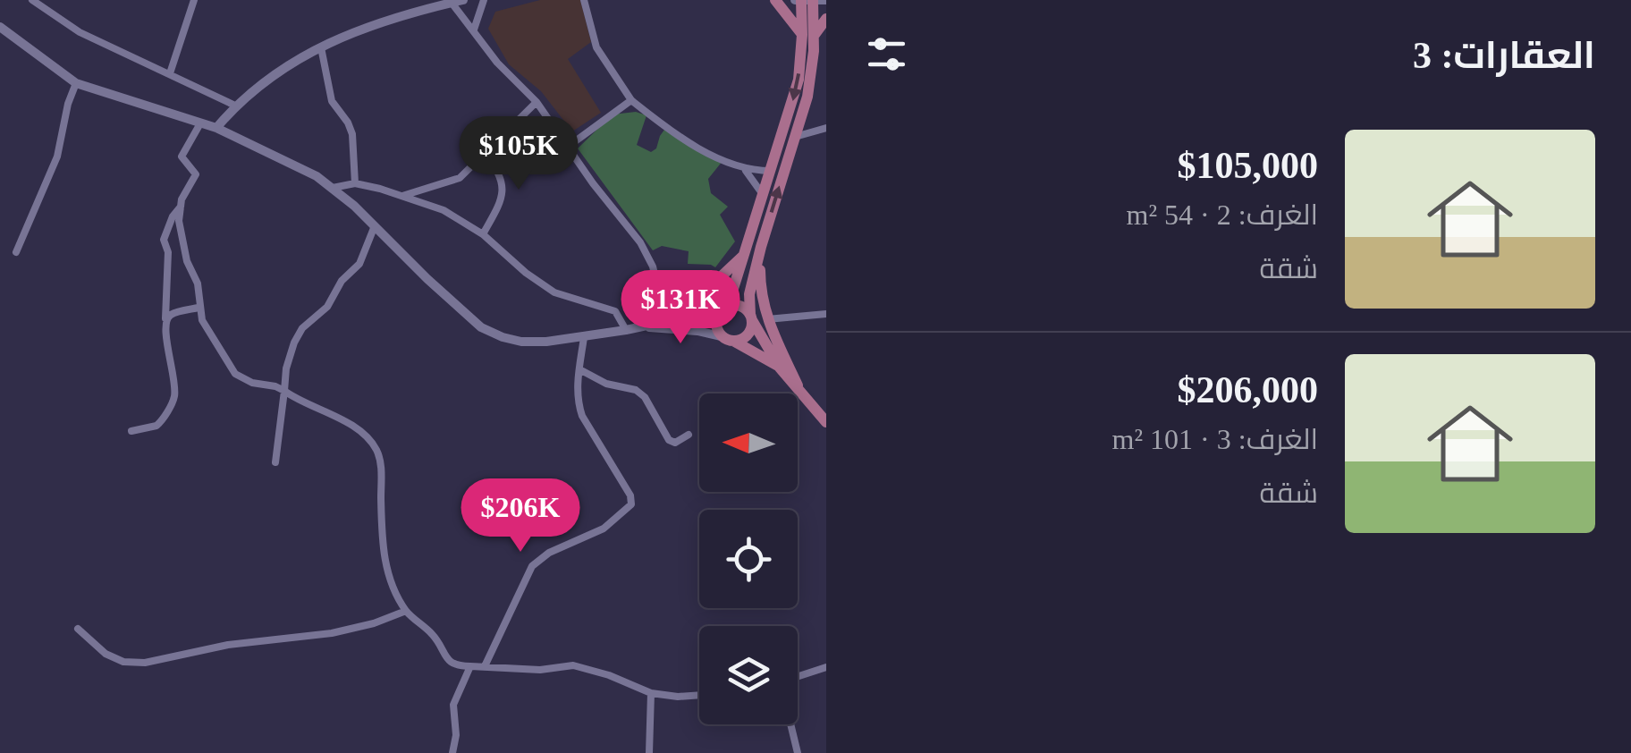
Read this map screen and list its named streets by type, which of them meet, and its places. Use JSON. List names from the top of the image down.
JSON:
{
  "north": "left",
  "page": {
    "heading": "العقارات: 3",
    "list": [
      {
        "name": "$105,000",
        "note": "الغرف: 2 · 54 m² · شقة"
      },
      {
        "name": "$206,000",
        "note": "الغرف: 3 · 101 m² · شقة"
      }
    ],
    "price": ["$105K", "$131K", "$206K"]
  }
}
